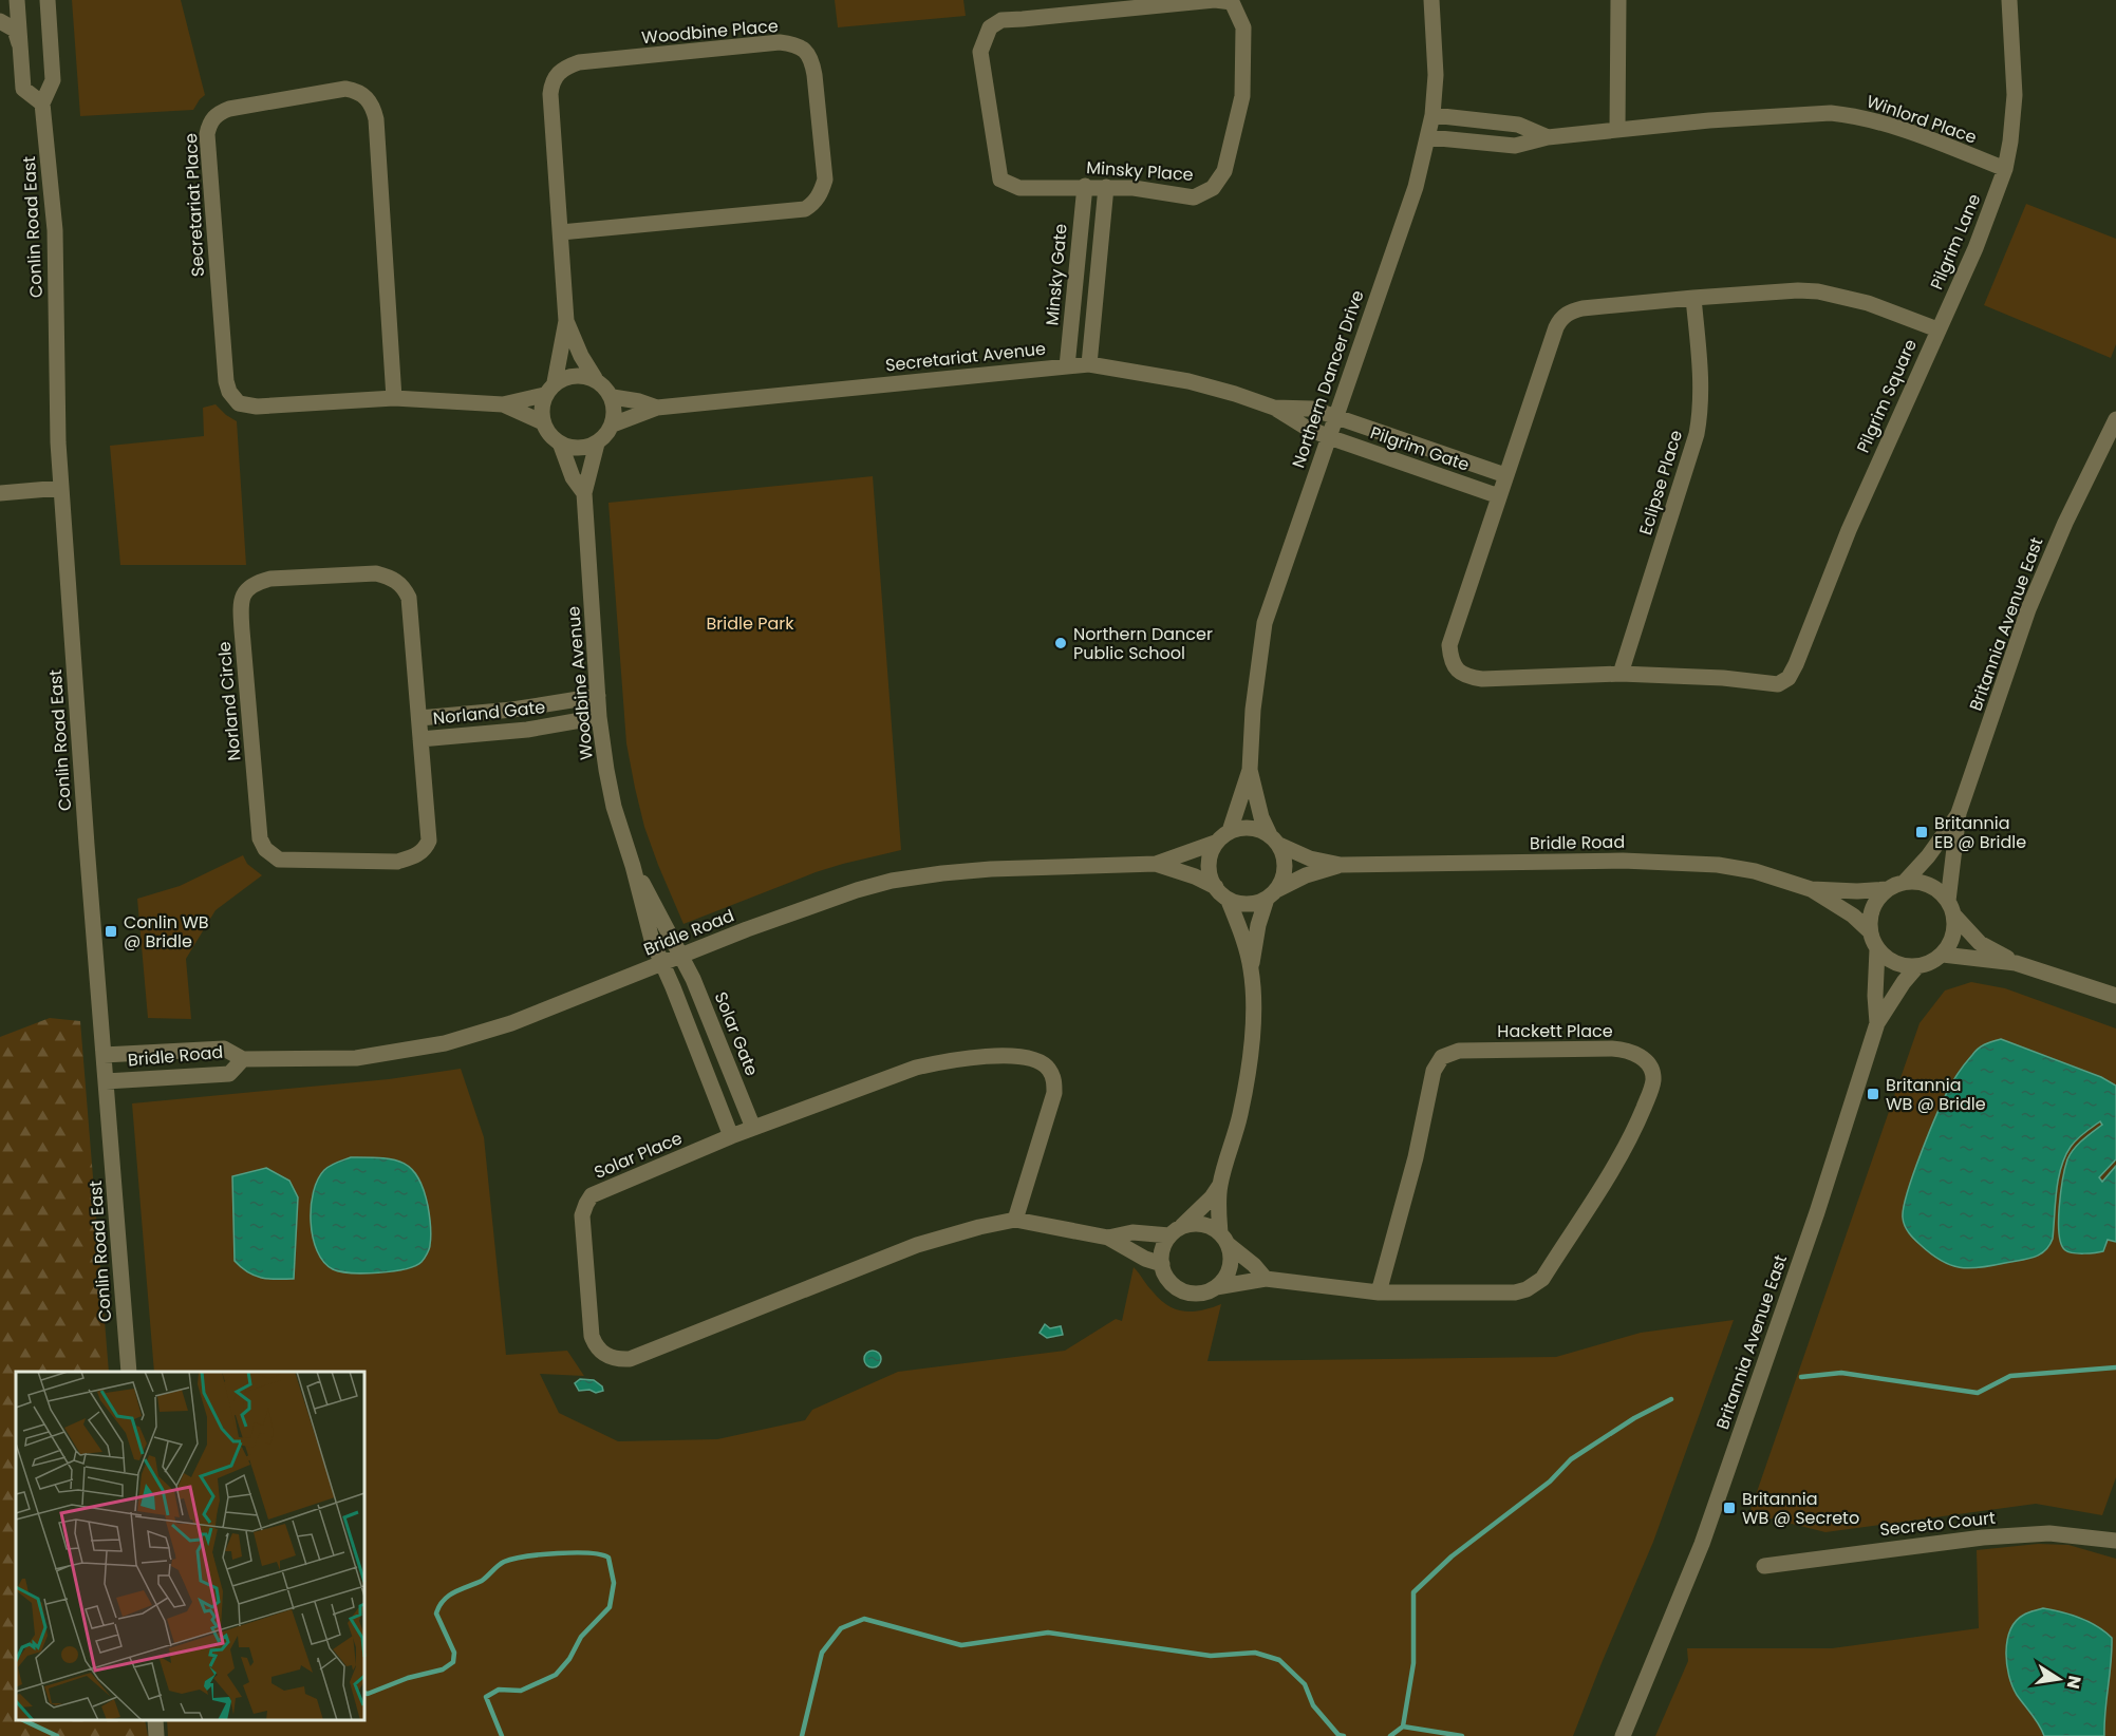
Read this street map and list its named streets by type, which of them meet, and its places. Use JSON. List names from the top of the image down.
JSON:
{
  "streets": {
    "street": [
      "Woodbine Place",
      "Winlord Place",
      "Minsky Place",
      "Secretariat Place",
      "Conlin Road East",
      "Pilgrim Lane",
      "Minsky Gate",
      "Secretariat Avenue",
      "Northern Dancer Drive",
      "Pilgrim Square",
      "Pilgrim Gate",
      "Eclipse Place",
      "Britannia Avenue East",
      "Woodbine Avenue",
      "Norland Circle",
      "Norland Gate",
      "Bridle Road",
      "Hackett Place",
      "Solar Gate",
      "Solar Place",
      "Secreto Court"
    ]
  },
  "crossings": [
    ["Woodbine Place", "Secretariat Place"],
    ["Woodbine Place", "Secretariat Avenue"],
    ["Woodbine Place", "Woodbine Avenue"],
    ["Winlord Place", "Pilgrim Lane"],
    ["Winlord Place", "Northern Dancer Drive"],
    ["Minsky Place", "Minsky Gate"],
    ["Secretariat Place", "Secretariat Avenue"],
    ["Secretariat Place", "Woodbine Avenue"],
    ["Conlin Road East", "Bridle Road"],
    ["Pilgrim Lane", "Pilgrim Square"],
    ["Minsky Gate", "Secretariat Avenue"],
    ["Secretariat Avenue", "Northern Dancer Drive"],
    ["Secretariat Avenue", "Pilgrim Gate"],
    ["Secretariat Avenue", "Woodbine Avenue"],
    ["Northern Dancer Drive", "Pilgrim Gate"],
    ["Northern Dancer Drive", "Bridle Road"],
    ["Pilgrim Square", "Pilgrim Gate"],
    ["Pilgrim Square", "Eclipse Place"],
    ["Britannia Avenue East", "Bridle Road"],
    ["Woodbine Avenue", "Norland Gate"],
    ["Woodbine Avenue", "Bridle Road"],
    ["Woodbine Avenue", "Solar Gate"],
    ["Norland Circle", "Norland Gate"],
    ["Bridle Road", "Solar Gate"],
    ["Hackett Place", "Solar Place"],
    ["Solar Gate", "Solar Place"]
  ],
  "parks": ["Bridle Park"],
  "places": {
    "other": ["Northern Dancer Public School"],
    "transit": [
      "Britannia EB @ Bridle",
      "Conlin WB @ Bridle",
      "Britannia WB @ Bridle",
      "Britannia WB @ Secreto"
    ]
  },
  "north": "right"
}
